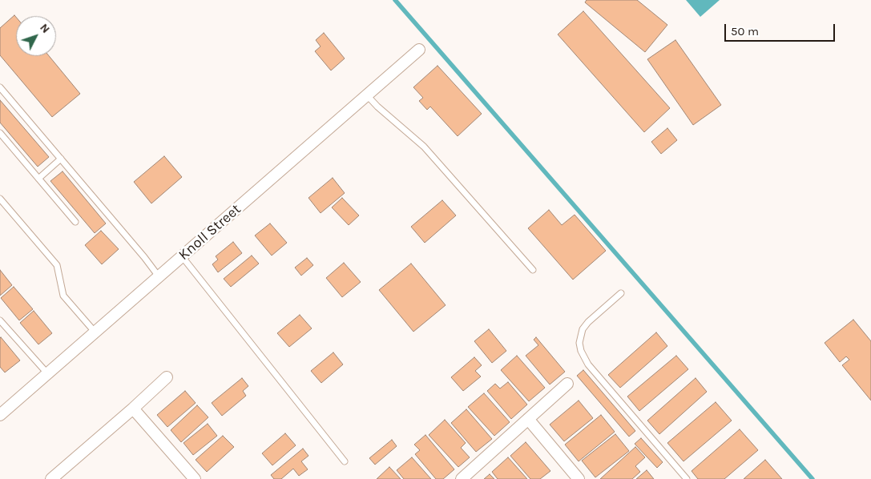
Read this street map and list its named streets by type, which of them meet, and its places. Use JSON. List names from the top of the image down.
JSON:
{
  "streets": {
    "street": ["Knoll Street"]
  },
  "scale_bar": "50 m",
  "north": "top right"
}
